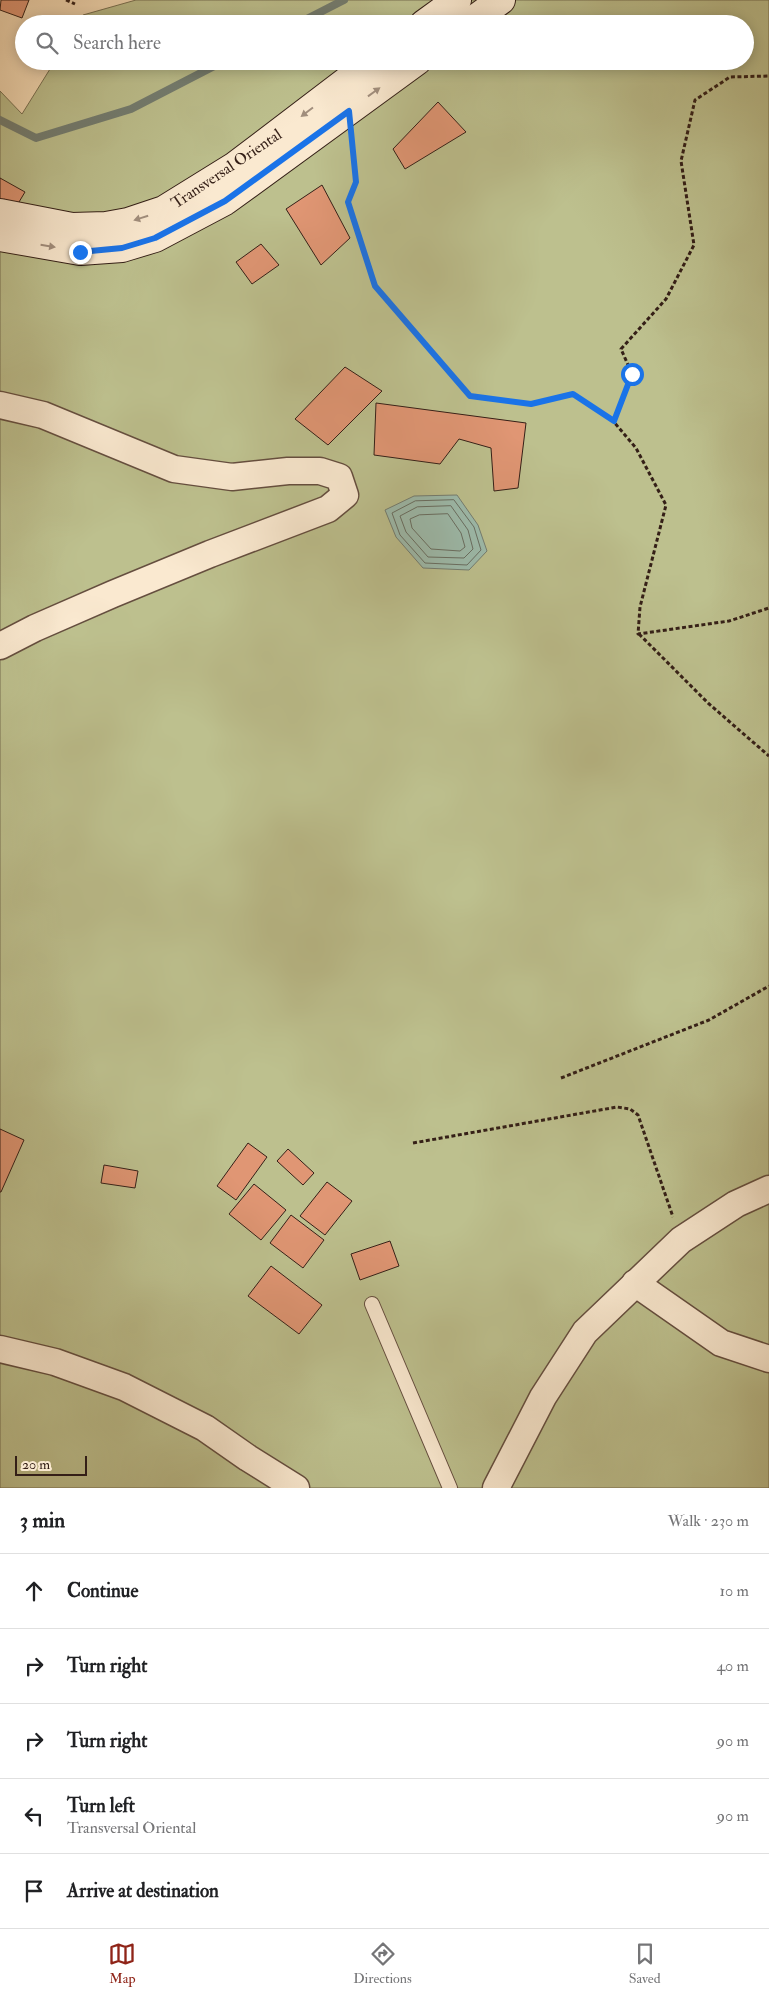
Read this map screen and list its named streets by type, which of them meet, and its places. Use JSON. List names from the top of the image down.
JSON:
{
  "streets": {
    "main road": ["Transversal Oriental"]
  },
  "scale_bar": "20 m",
  "page": {
    "search": "Search here",
    "scale": "20 m",
    "heading": ["3 min", "Walk · 230 m"],
    "list": [
      ["Continue", "10 m"],
      ["Turn right", "40 m"],
      ["Turn right", "90 m"],
      ["Turn left", "Transversal Oriental", "90 m"],
      "Arrive at destination"
    ],
    "nav": ["Map", "Directions", "Saved"]
  }
}
